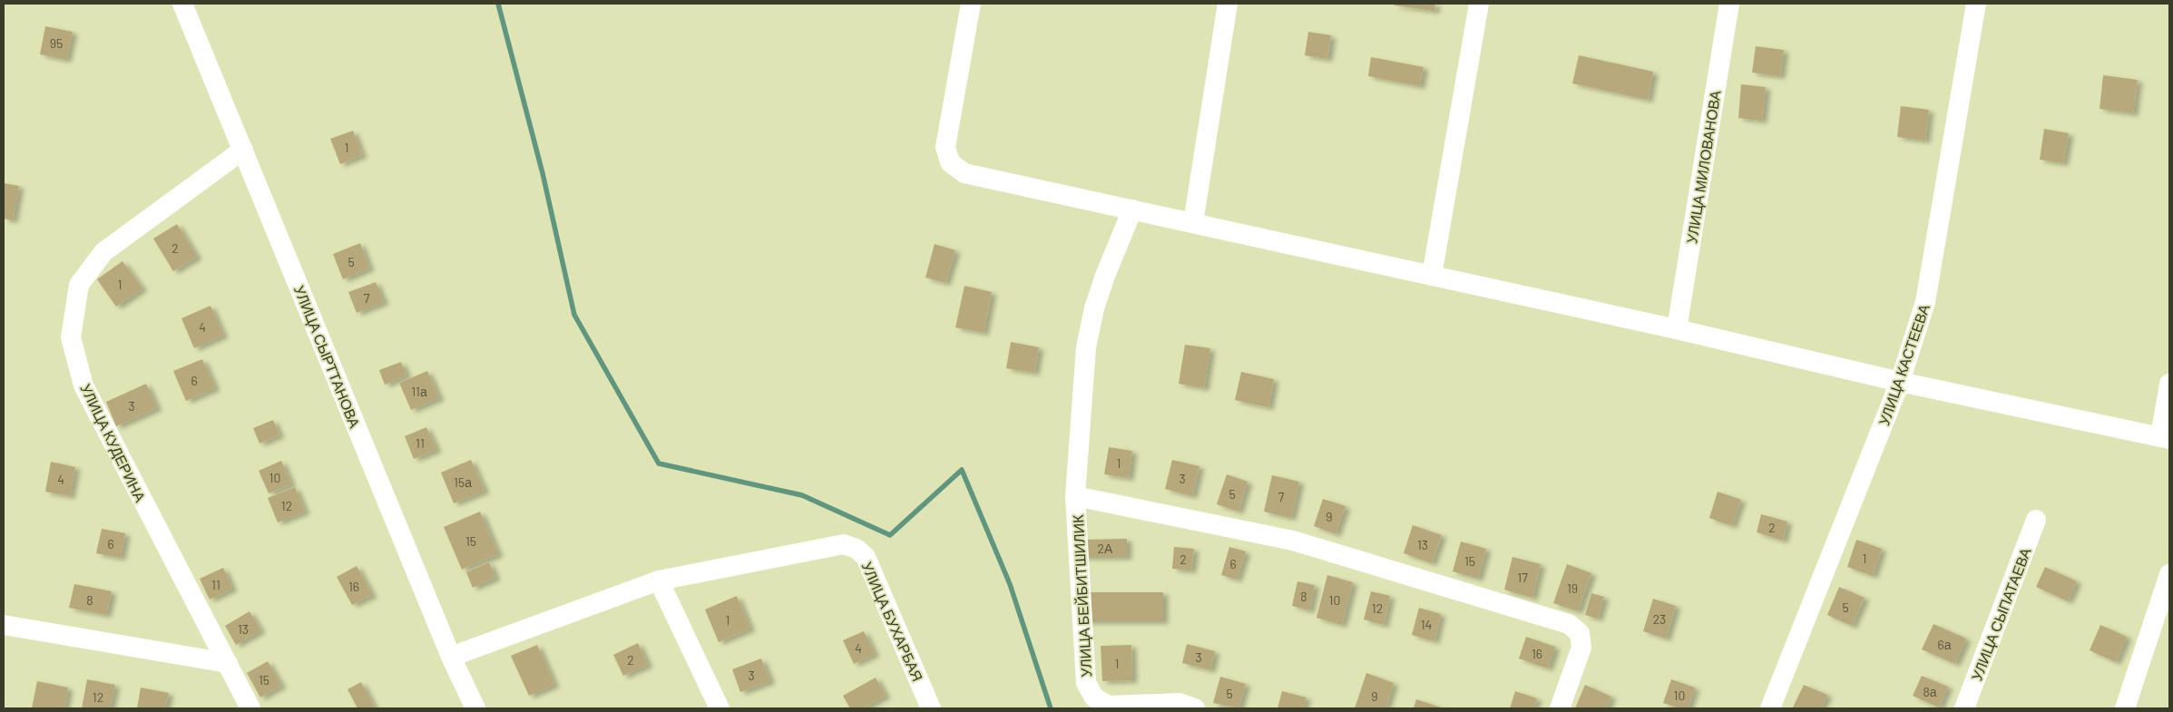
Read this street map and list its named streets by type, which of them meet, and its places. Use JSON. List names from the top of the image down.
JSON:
{
  "streets": {
    "street": [
      "УЛИЦА МИЛОВАНОВА",
      "УЛИЦА СЫРТТАНОВА",
      "УЛИЦА КАСТЕЕВА",
      "УЛИЦА КУДЕРИНА",
      "УЛИЦА БЕЙБИТШИЛИК",
      "УЛИЦА СЫПАТАЕВА",
      "УЛИЦА БУХАРБАЯ"
    ]
  },
  "crossings": [
    ["УЛИЦА СЫРТТАНОВА", "УЛИЦА КУДЕРИНА"]
  ],
  "house_numbers": [
    "95",
    "1",
    "2",
    "5",
    "1",
    "7",
    "4",
    "6",
    "11а",
    "3",
    "11",
    "1",
    "10",
    "3",
    "4",
    "15а",
    "5",
    "7",
    "12",
    "9",
    "2",
    "15",
    "6",
    "13",
    "2А",
    "1",
    "2",
    "15",
    "6",
    "17",
    "11",
    "16",
    "19",
    "8",
    "8",
    "10",
    "5",
    "12",
    "23",
    "1",
    "14",
    "13",
    "6а",
    "4",
    "16",
    "3",
    "2",
    "1",
    "3",
    "15",
    "8а",
    "5",
    "10",
    "9",
    "12"
  ]
}
